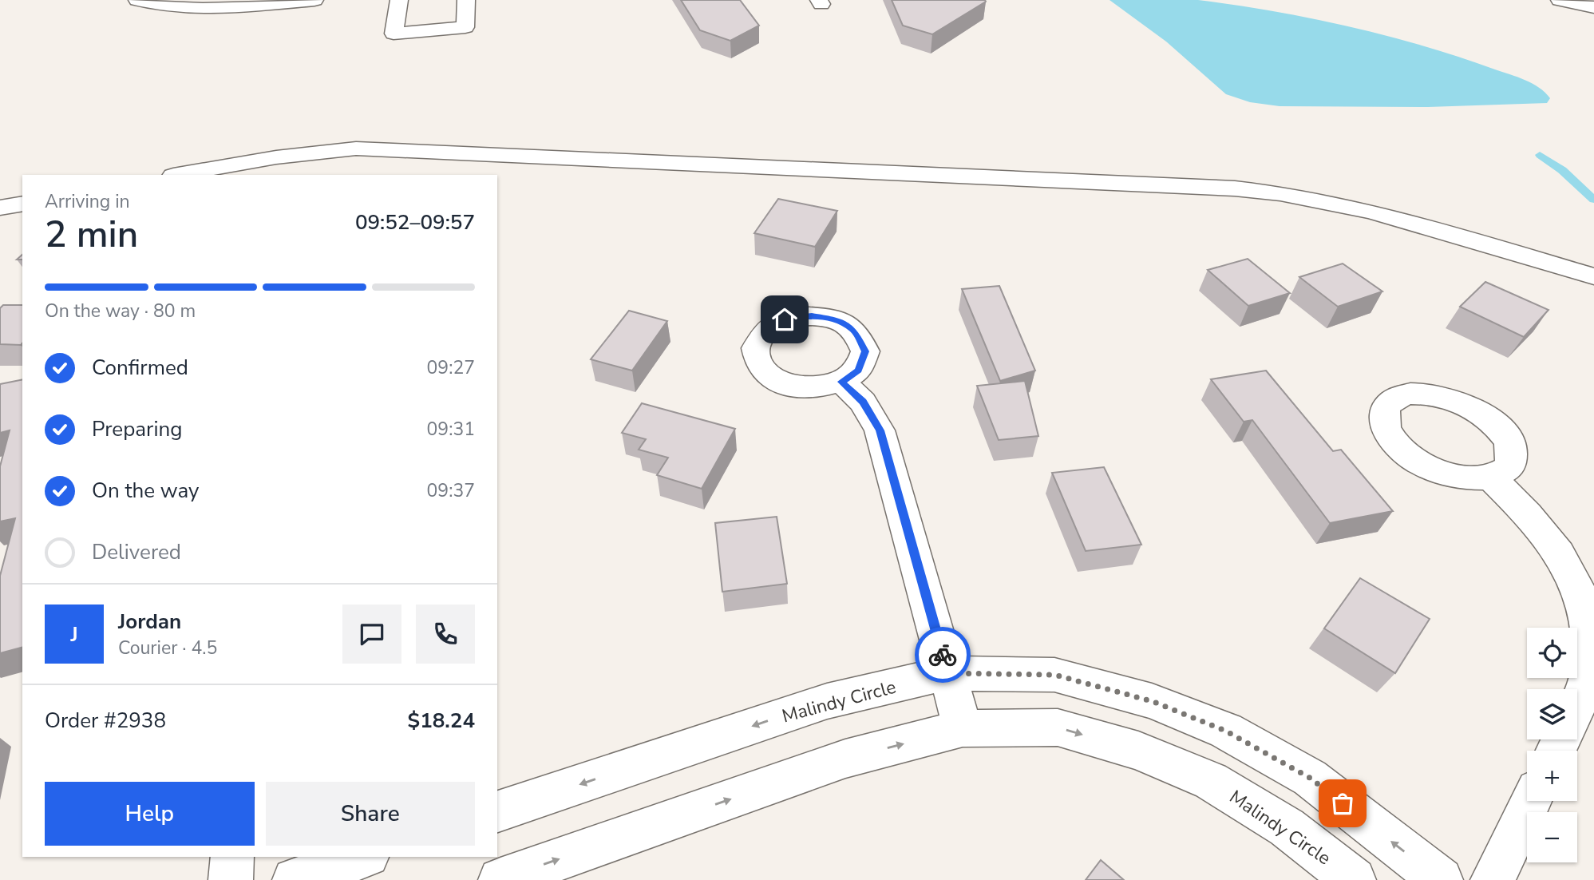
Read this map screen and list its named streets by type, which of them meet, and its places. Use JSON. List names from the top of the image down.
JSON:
{
  "streets": {
    "street": ["Malindy Circle"]
  },
  "page": {
    "heading": ["2 min", "Arriving in", "09:52–09:57"],
    "panel": [
      "Jordan",
      "Courier · 4.5",
      "Order #2938",
      "$18.24"
    ],
    "bar": "On the way · 80 m",
    "list": [
      ["Confirmed", "09:27"],
      ["Preparing", "09:31"],
      ["On the way", "09:37"],
      "Delivered"
    ],
    "round": "J",
    "map_buttons": ["+", "−"],
    "buttons": ["Help", "Share"]
  }
}
